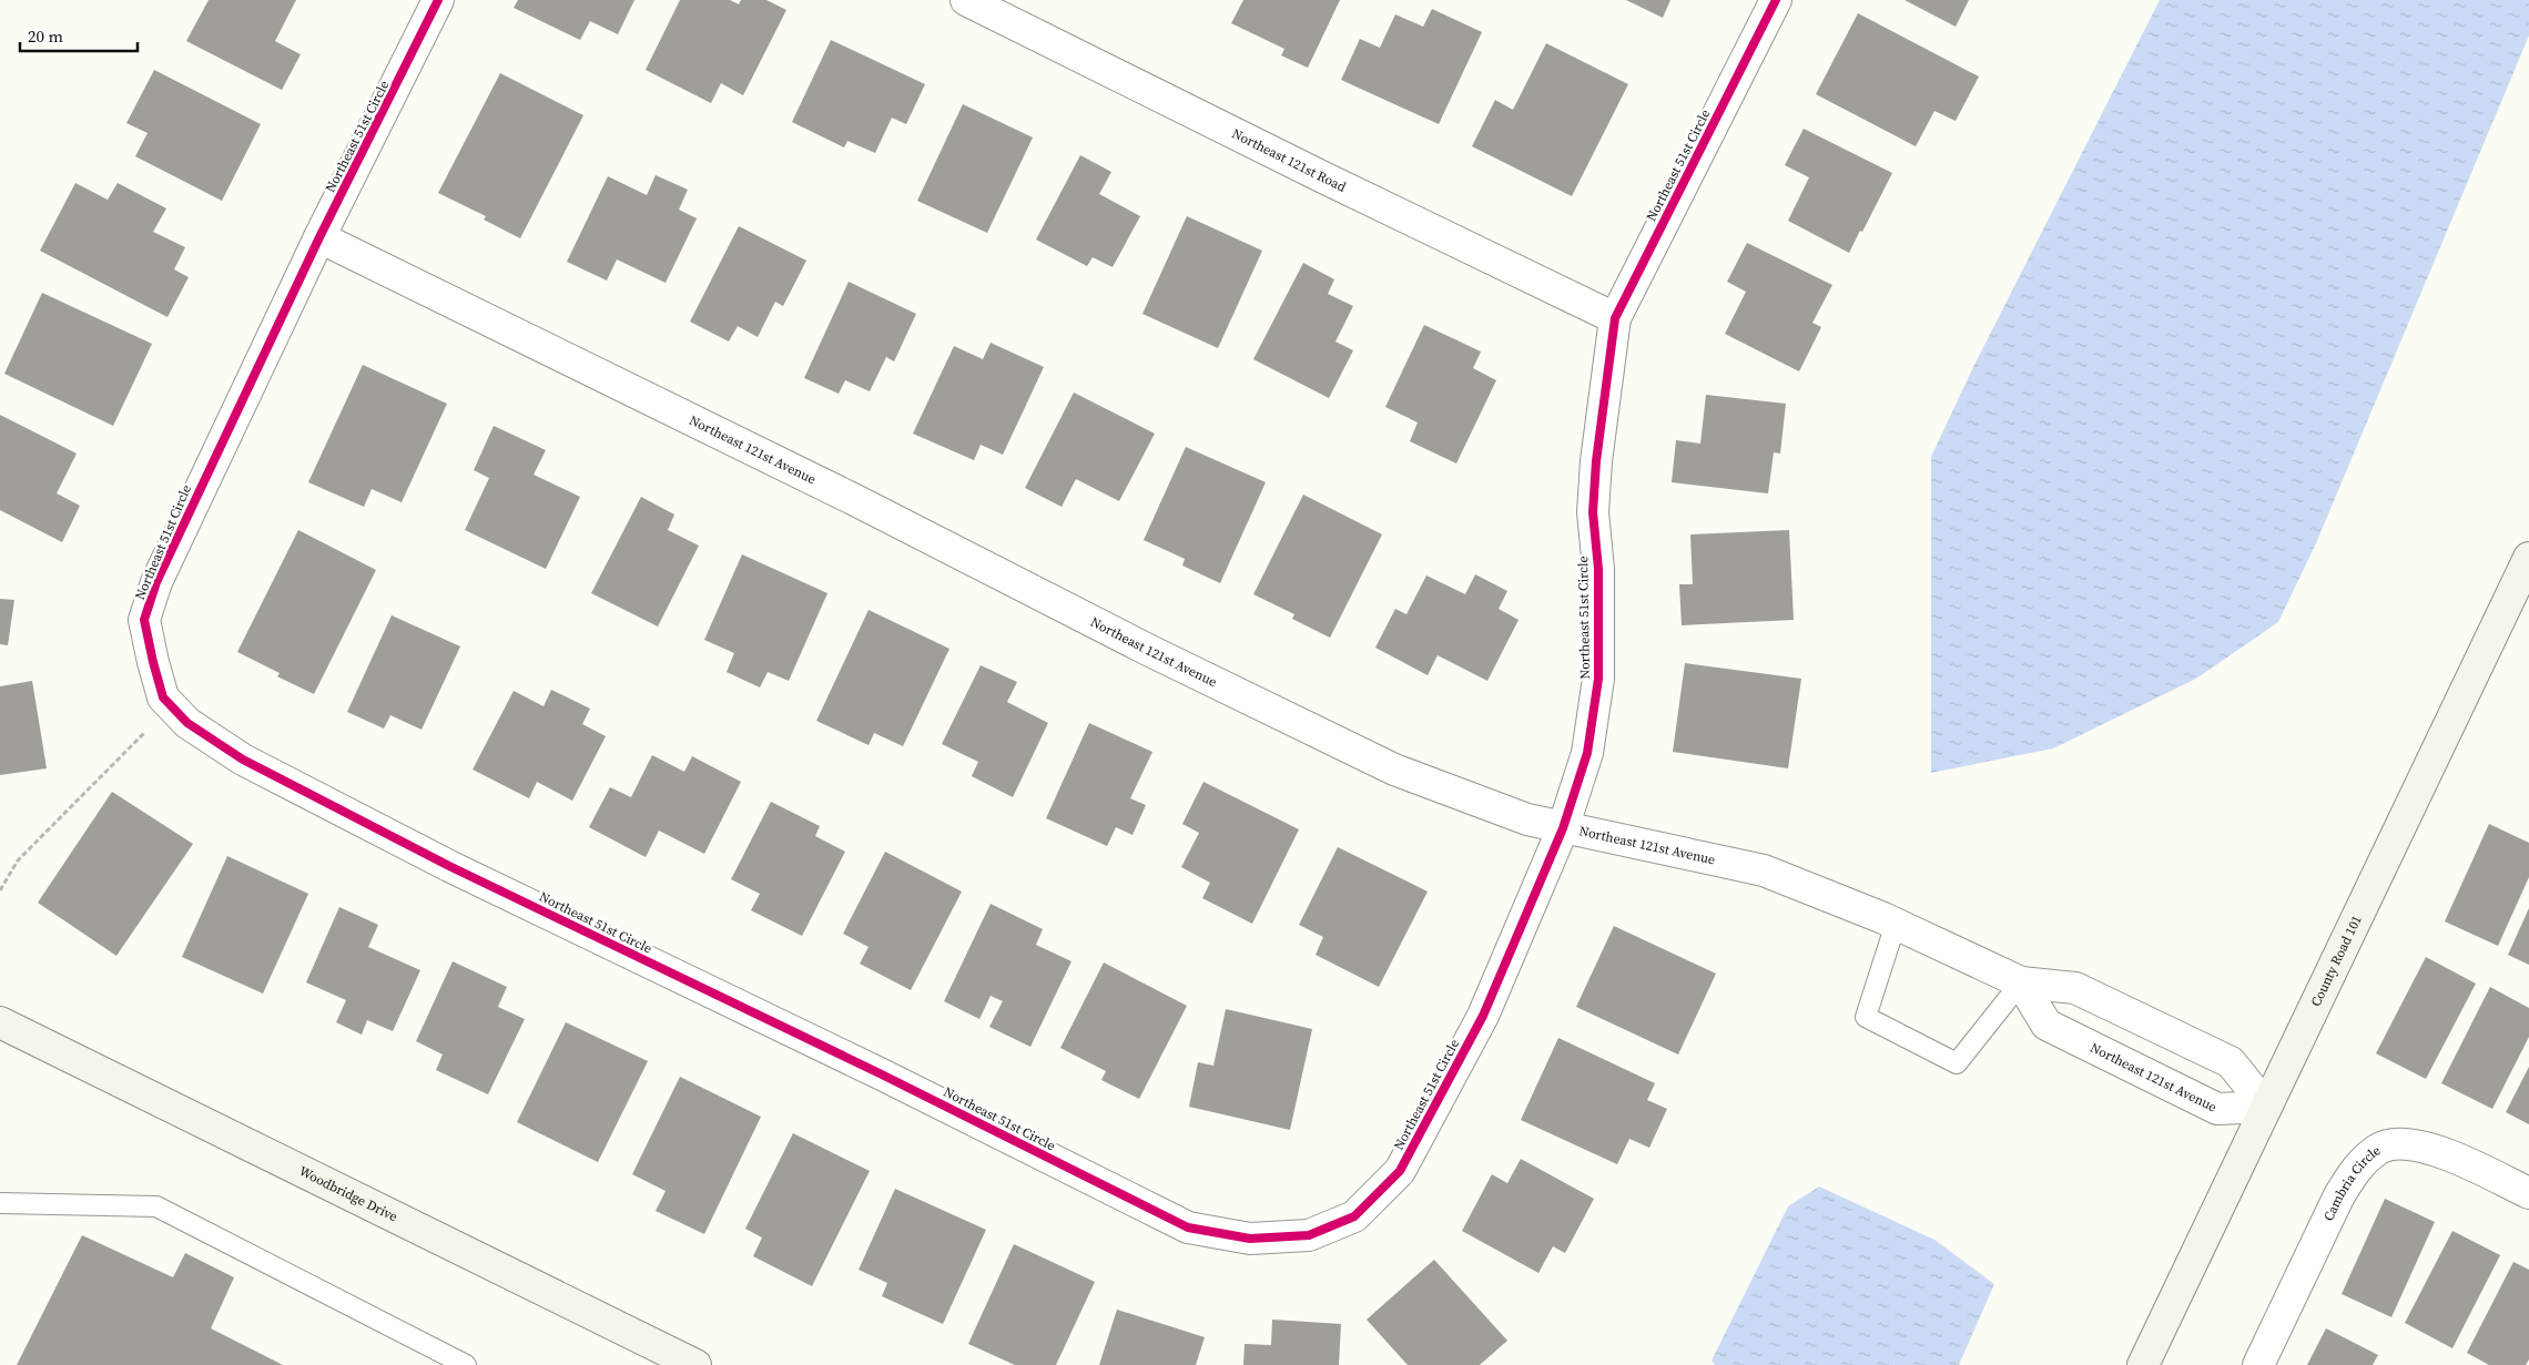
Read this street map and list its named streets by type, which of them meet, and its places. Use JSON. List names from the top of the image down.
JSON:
{
  "streets": {
    "street": [
      "Northeast 51st Circle",
      "Northeast 121st Road",
      "Northeast 121st Avenue",
      "County Road 101",
      "Cambria Circle",
      "Woodbridge Drive"
    ]
  },
  "crossings": [
    ["Northeast 51st Circle", "Northeast 121st Road"],
    ["Northeast 51st Circle", "Northeast 121st Avenue"],
    ["Northeast 121st Avenue", "County Road 101"]
  ],
  "scale_bar": "20 m"
}
